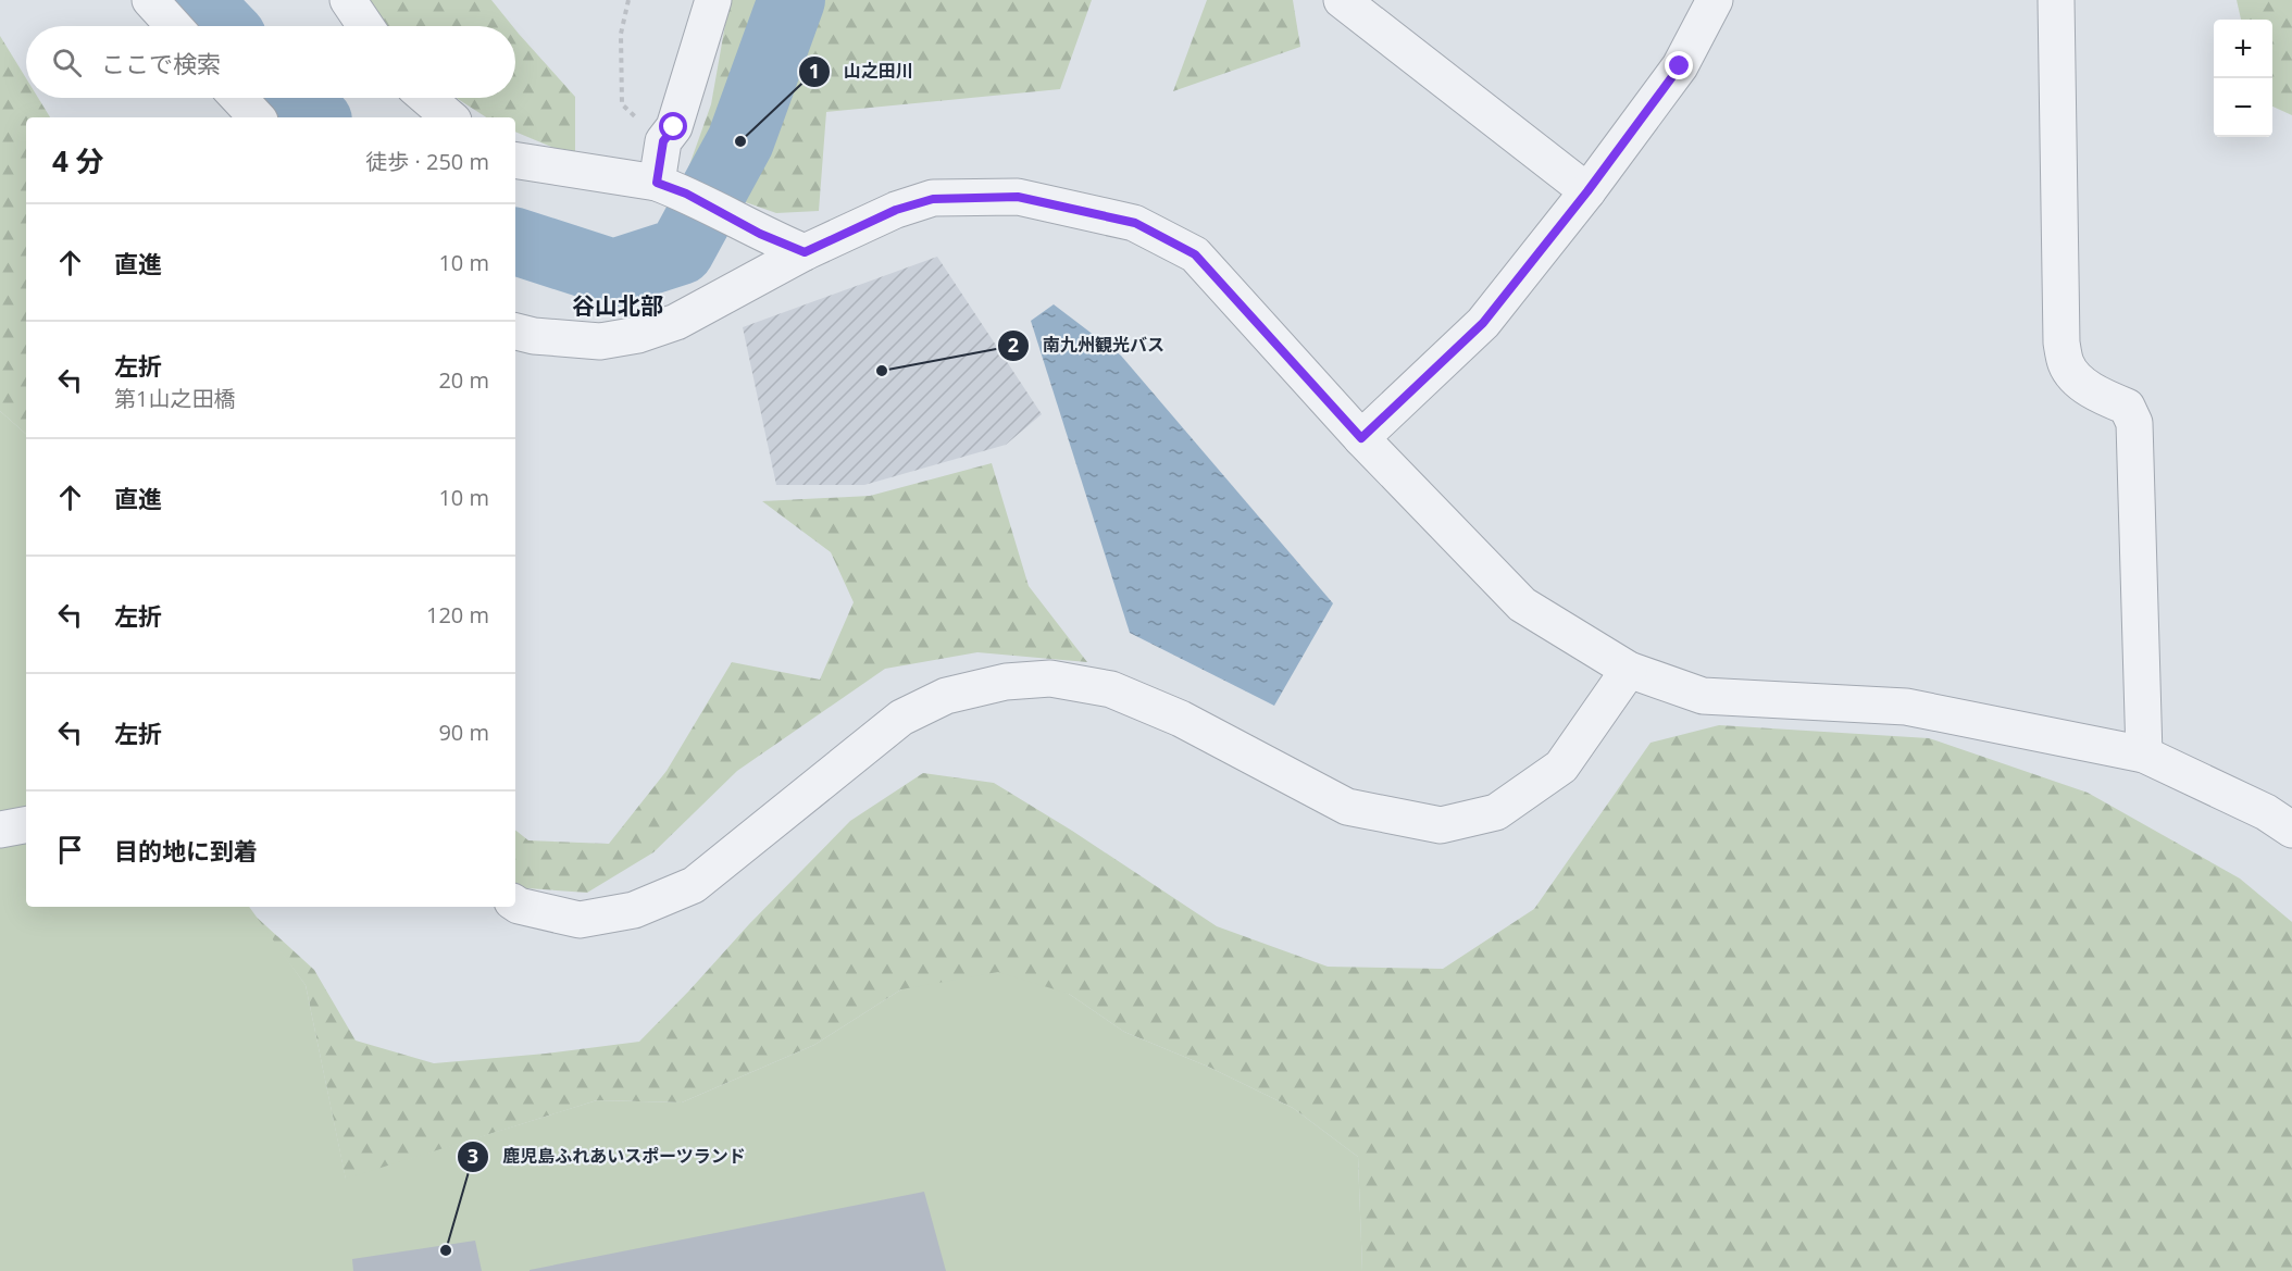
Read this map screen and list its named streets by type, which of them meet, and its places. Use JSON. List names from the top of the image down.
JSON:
{
  "districts": ["谷山北部"],
  "places": ["山之田川", "南九州観光バス", "鹿児島ふれあいスポーツランド"],
  "page": {
    "map_buttons": ["+", "−"],
    "search": "ここで検索",
    "heading": ["4 分", "徒歩 · 250 m"],
    "list": [
      ["直進", "10 m"],
      ["左折", "第1山之田橋", "20 m"],
      ["直進", "10 m"],
      ["左折", "120 m"],
      ["左折", "90 m"],
      "目的地に到着"
    ]
  }
}
